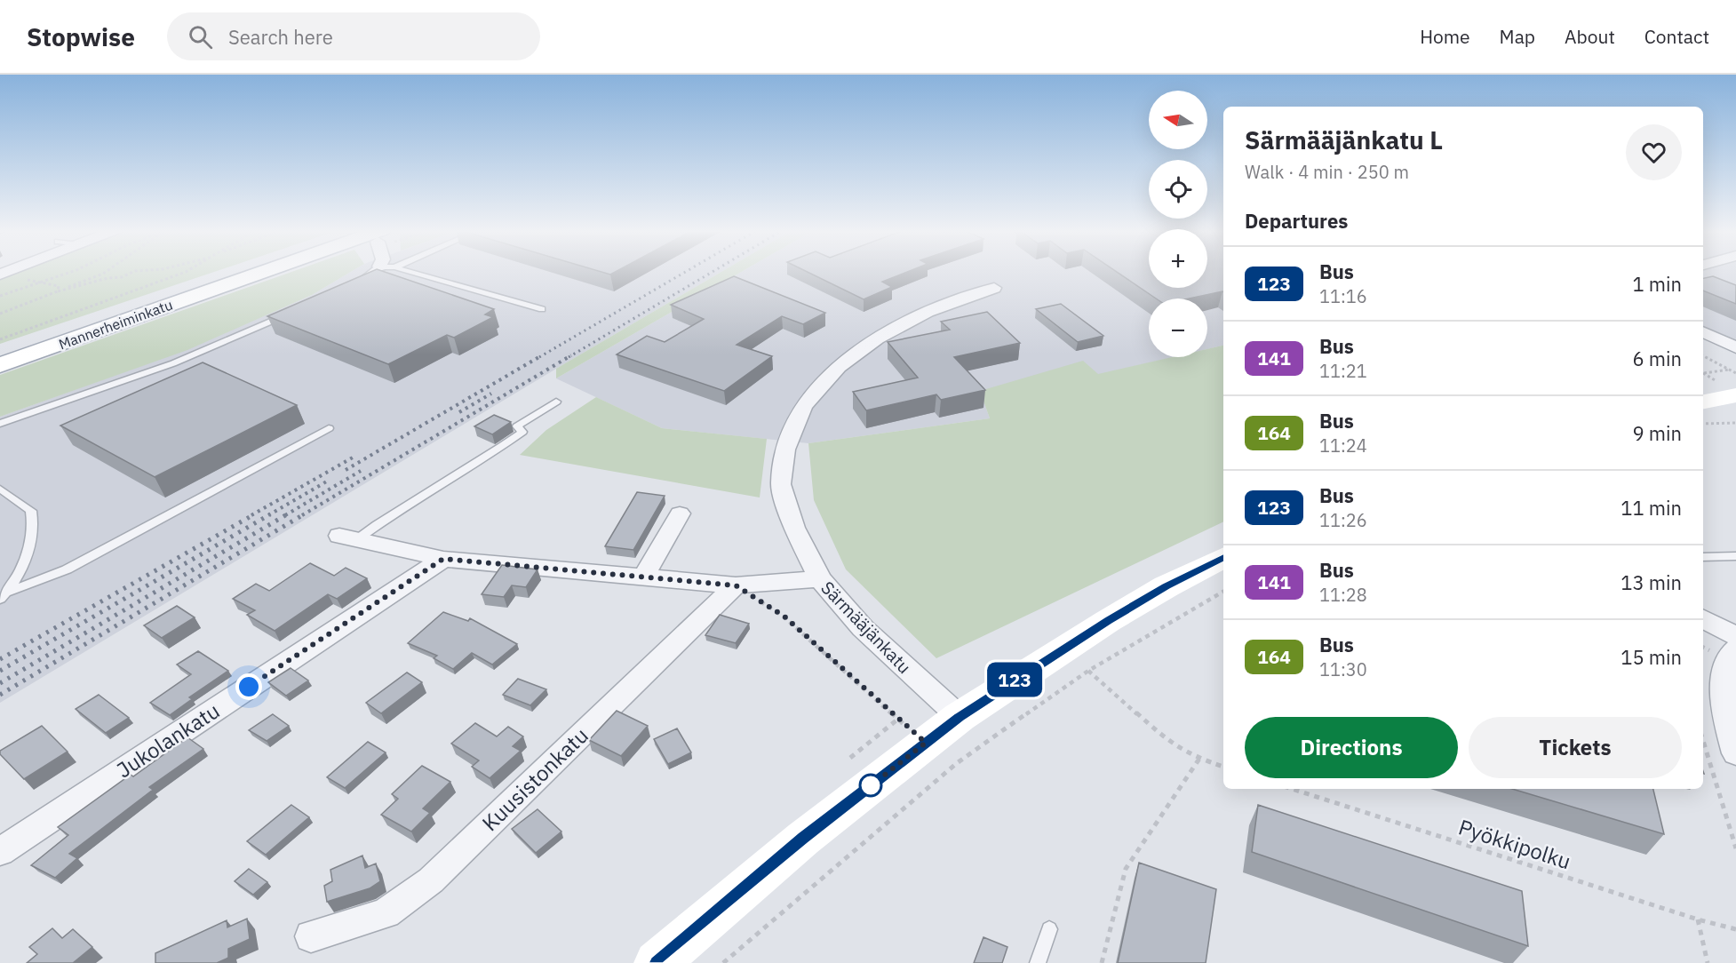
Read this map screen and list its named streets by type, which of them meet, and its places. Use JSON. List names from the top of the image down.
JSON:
{
  "streets": {
    "main road": ["Mannerheiminkatu"],
    "street": ["Särmääjänkatu", "Jukolankatu", "Kuusistonkatu"],
    "path": ["Pyökkipolku"]
  },
  "lines": ["bus line 123"],
  "north": "left",
  "page": {
    "header": "Stopwise",
    "search": "Search here",
    "nav": [
      "Home",
      "Map",
      "About",
      "Contact"
    ],
    "on_map": "123",
    "map_buttons": ["+", "−"],
    "heading": [
      ["Särmääjänkatu L", "Walk · 4 min · 250 m"],
      "Departures"
    ],
    "list": [
      {
        "mark": "123",
        "name": "Bus",
        "note": "11:16",
        "value": "1 min"
      },
      {
        "mark": "141",
        "name": "Bus",
        "note": "11:21",
        "value": "6 min"
      },
      {
        "mark": "164",
        "name": "Bus",
        "note": "11:24",
        "value": "9 min"
      },
      {
        "mark": "123",
        "name": "Bus",
        "note": "11:26",
        "value": "11 min"
      },
      {
        "mark": "141",
        "name": "Bus",
        "note": "11:28",
        "value": "13 min"
      },
      {
        "mark": "164",
        "name": "Bus",
        "note": "11:30",
        "value": "15 min"
      }
    ],
    "buttons": ["Directions", "Tickets"]
  }
}
